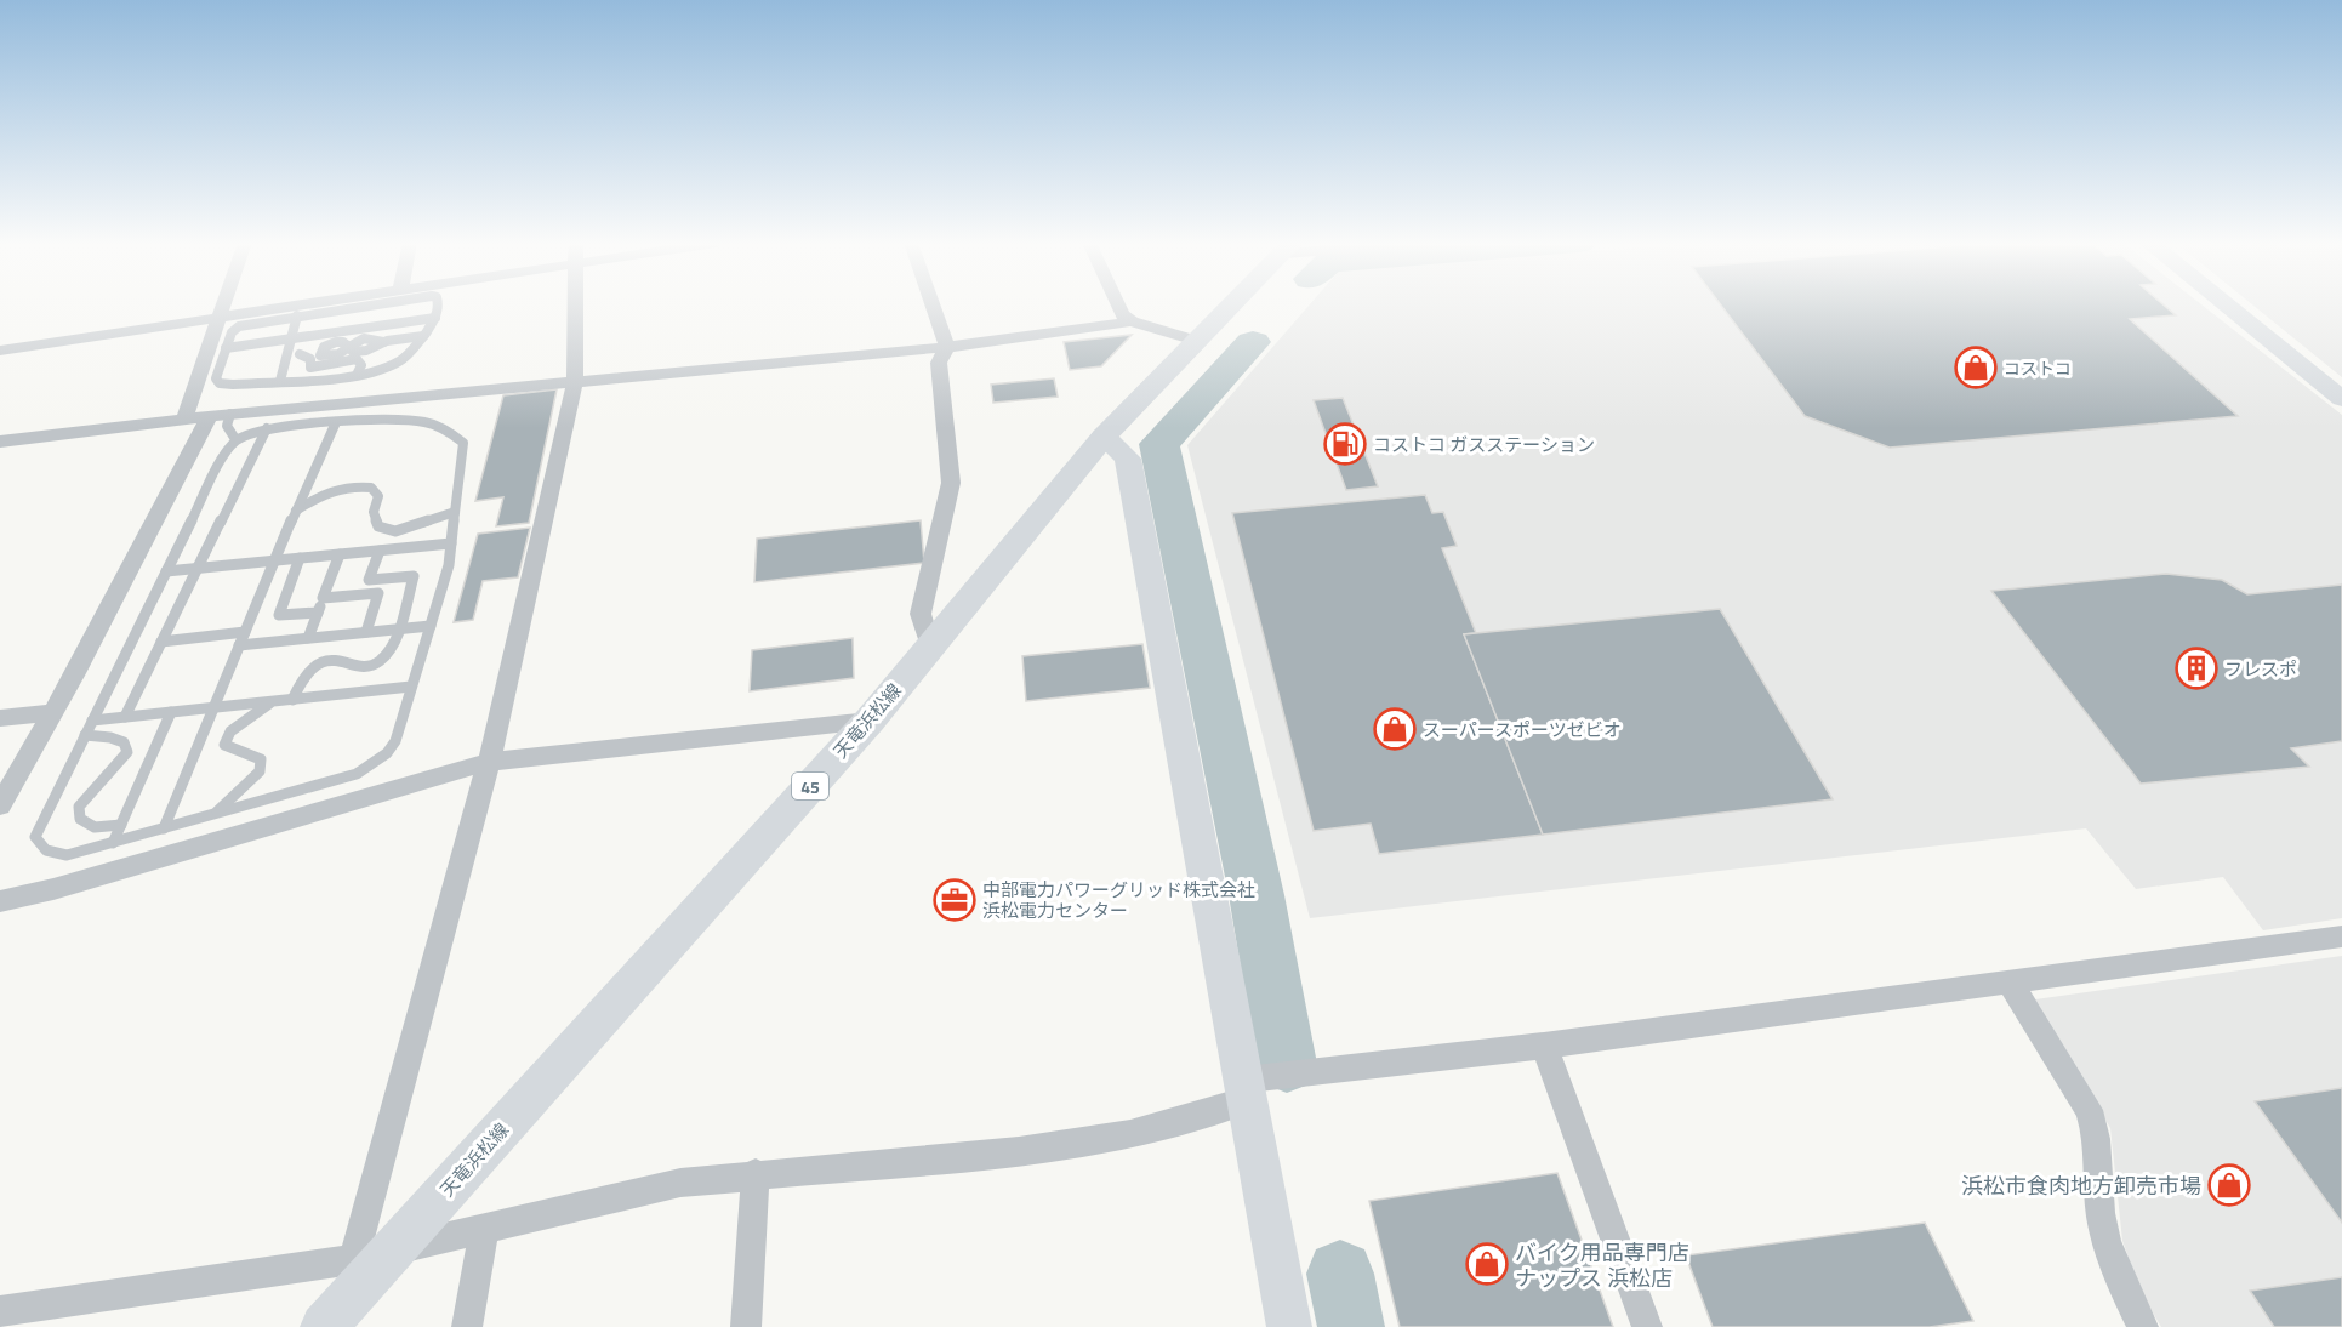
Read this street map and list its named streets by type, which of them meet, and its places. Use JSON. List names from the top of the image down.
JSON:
{
  "streets": {
    "main road": ["天竜浜松線", "45"]
  },
  "places": {
    "shop": [
      "コストコ",
      "スーパースポーツゼビオ",
      "浜松市食肉地方卸売市場",
      "バイク用品専門店 ナップス 浜松店"
    ],
    "fuel station": ["コストコ ガスステーション"],
    "building": ["フレスポ"],
    "office": ["中部電力パワーグリッド株式会社 浜松電力センター"]
  }
}
